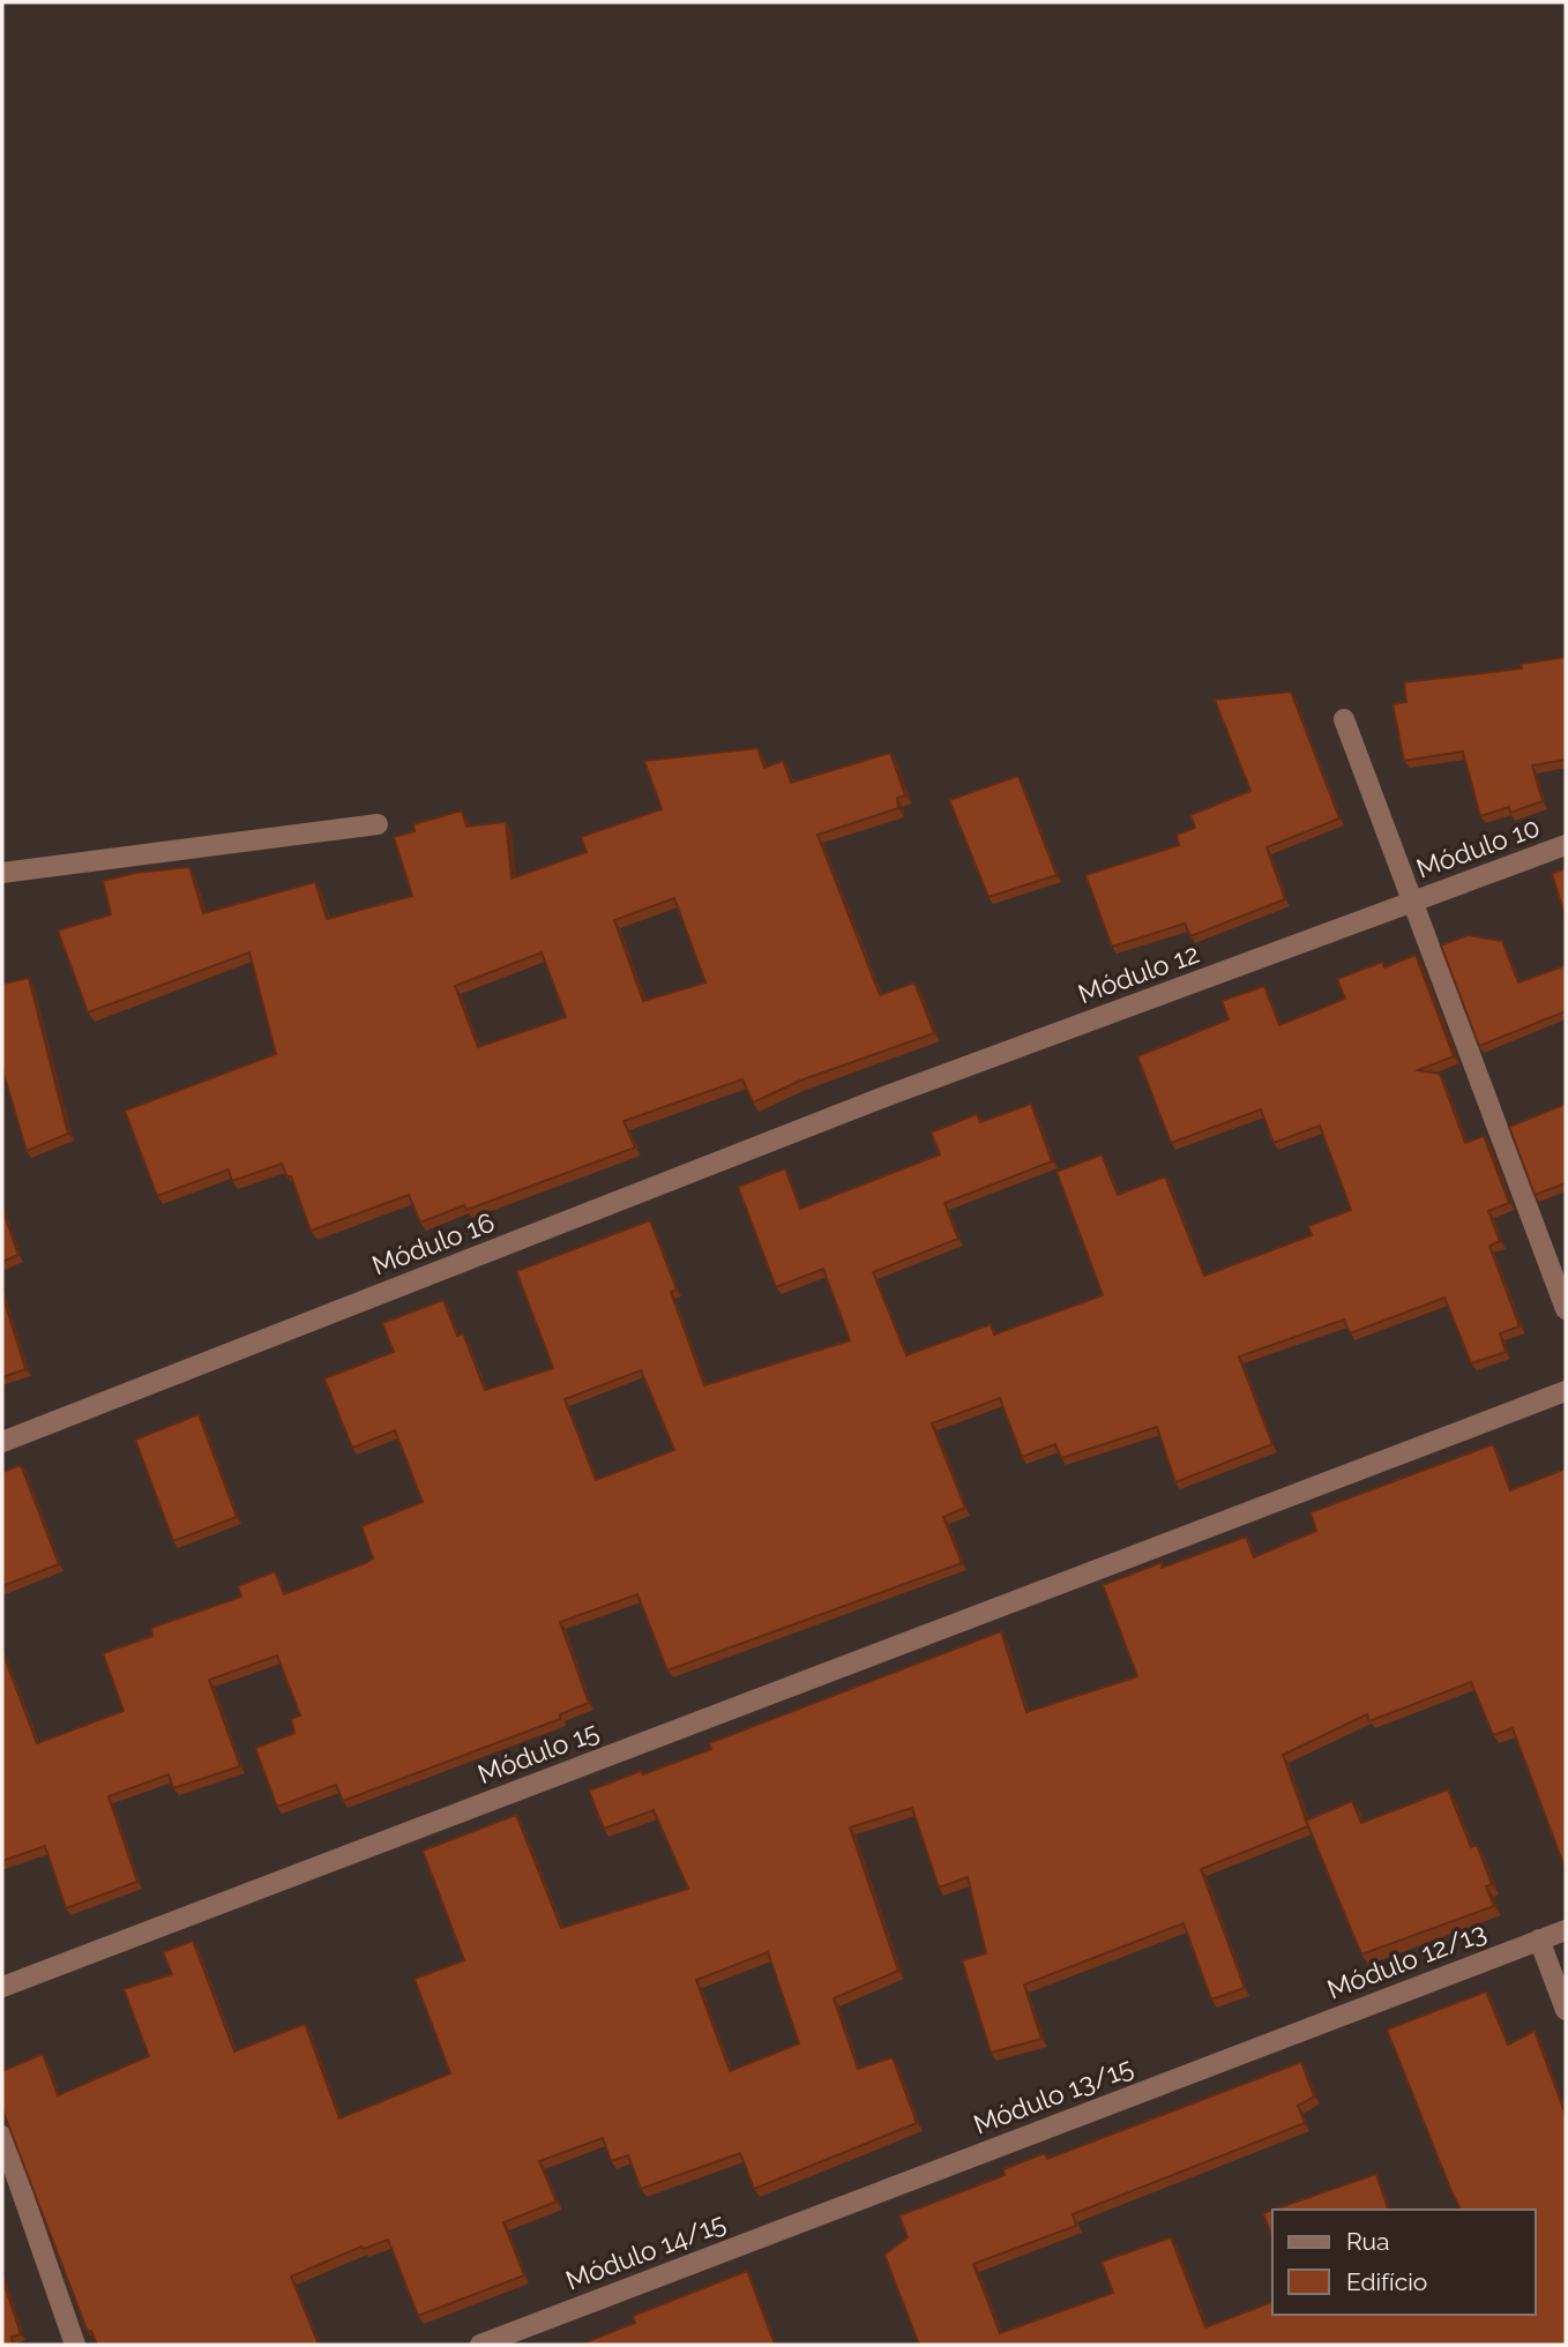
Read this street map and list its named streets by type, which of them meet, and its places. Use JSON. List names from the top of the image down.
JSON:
{
  "streets": {
    "street": [
      "Módulo 10",
      "Módulo 12",
      "Módulo 16",
      "Módulo 15",
      "Módulo 12/13",
      "Módulo 13/15",
      "Módulo 14/15"
    ]
  },
  "crossings": [
    ["Módulo 10", "Módulo 12"],
    ["Módulo 12", "Módulo 16"],
    ["Módulo 12/13", "Módulo 13/15"],
    ["Módulo 13/15", "Módulo 14/15"]
  ],
  "legend": ["Rua", "Edifício"]
}
